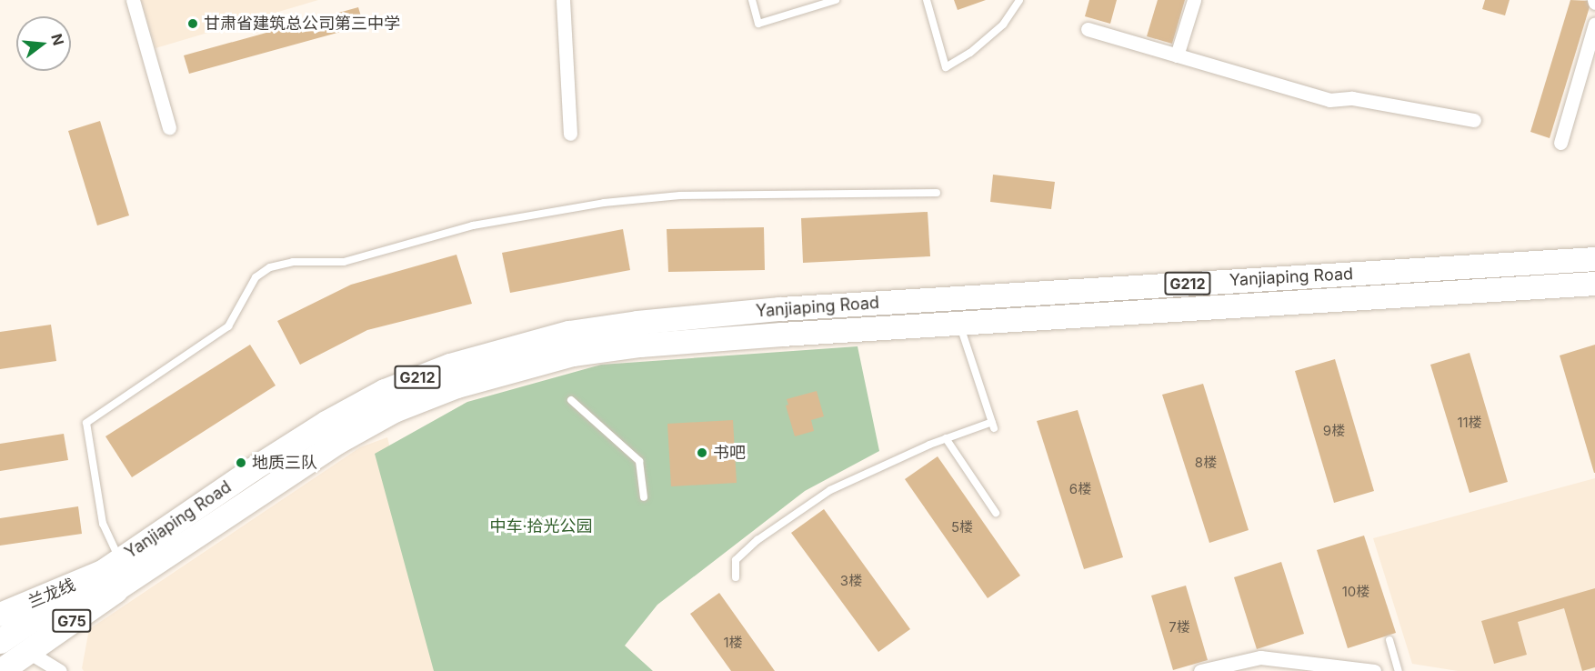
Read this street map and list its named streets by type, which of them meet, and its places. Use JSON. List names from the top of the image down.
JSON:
{
  "streets": {
    "highway": [
      "Yanjiaping Road",
      "G212",
      "兰龙线",
      "G75"
    ]
  },
  "crossings": [
    ["Yanjiaping Road", "兰龙线"],
    ["Yanjiaping Road", "G75"],
    ["兰龙线", "G75"]
  ],
  "parks": ["中车·拾光公园"],
  "places": ["甘肃省建筑总公司第三中学", "书吧", "地质三队"],
  "house_numbers": [
    "11楼",
    "9楼",
    "8楼",
    "6楼",
    "5楼",
    "3楼",
    "10楼",
    "7楼",
    "1楼"
  ],
  "north": "right"
}
